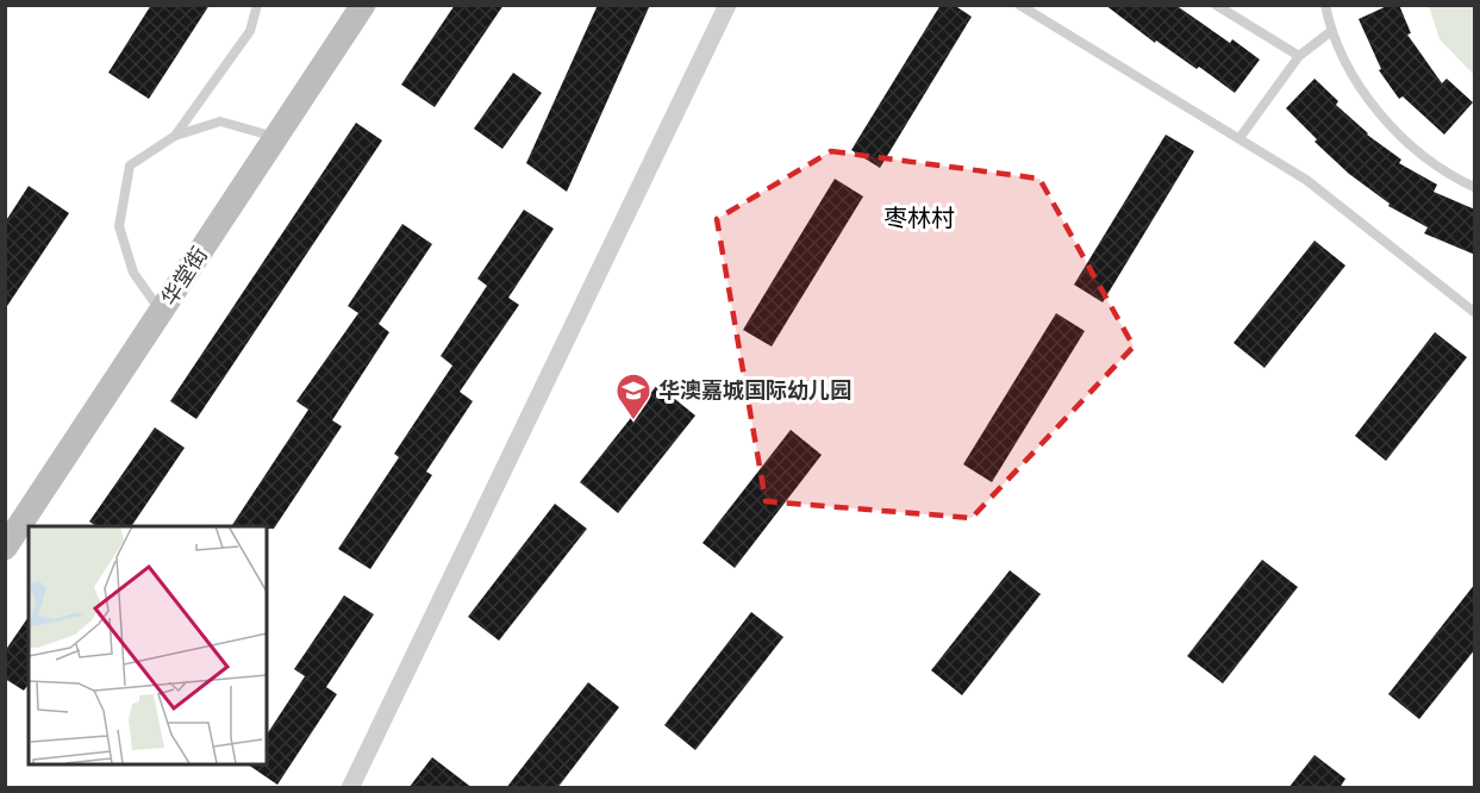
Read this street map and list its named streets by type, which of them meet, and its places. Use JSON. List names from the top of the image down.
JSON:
{
  "streets": {
    "street": ["华堂街"]
  },
  "districts": ["枣林村"],
  "places": {
    "school or university": ["华澳嘉城国际幼儿园"]
  }
}
